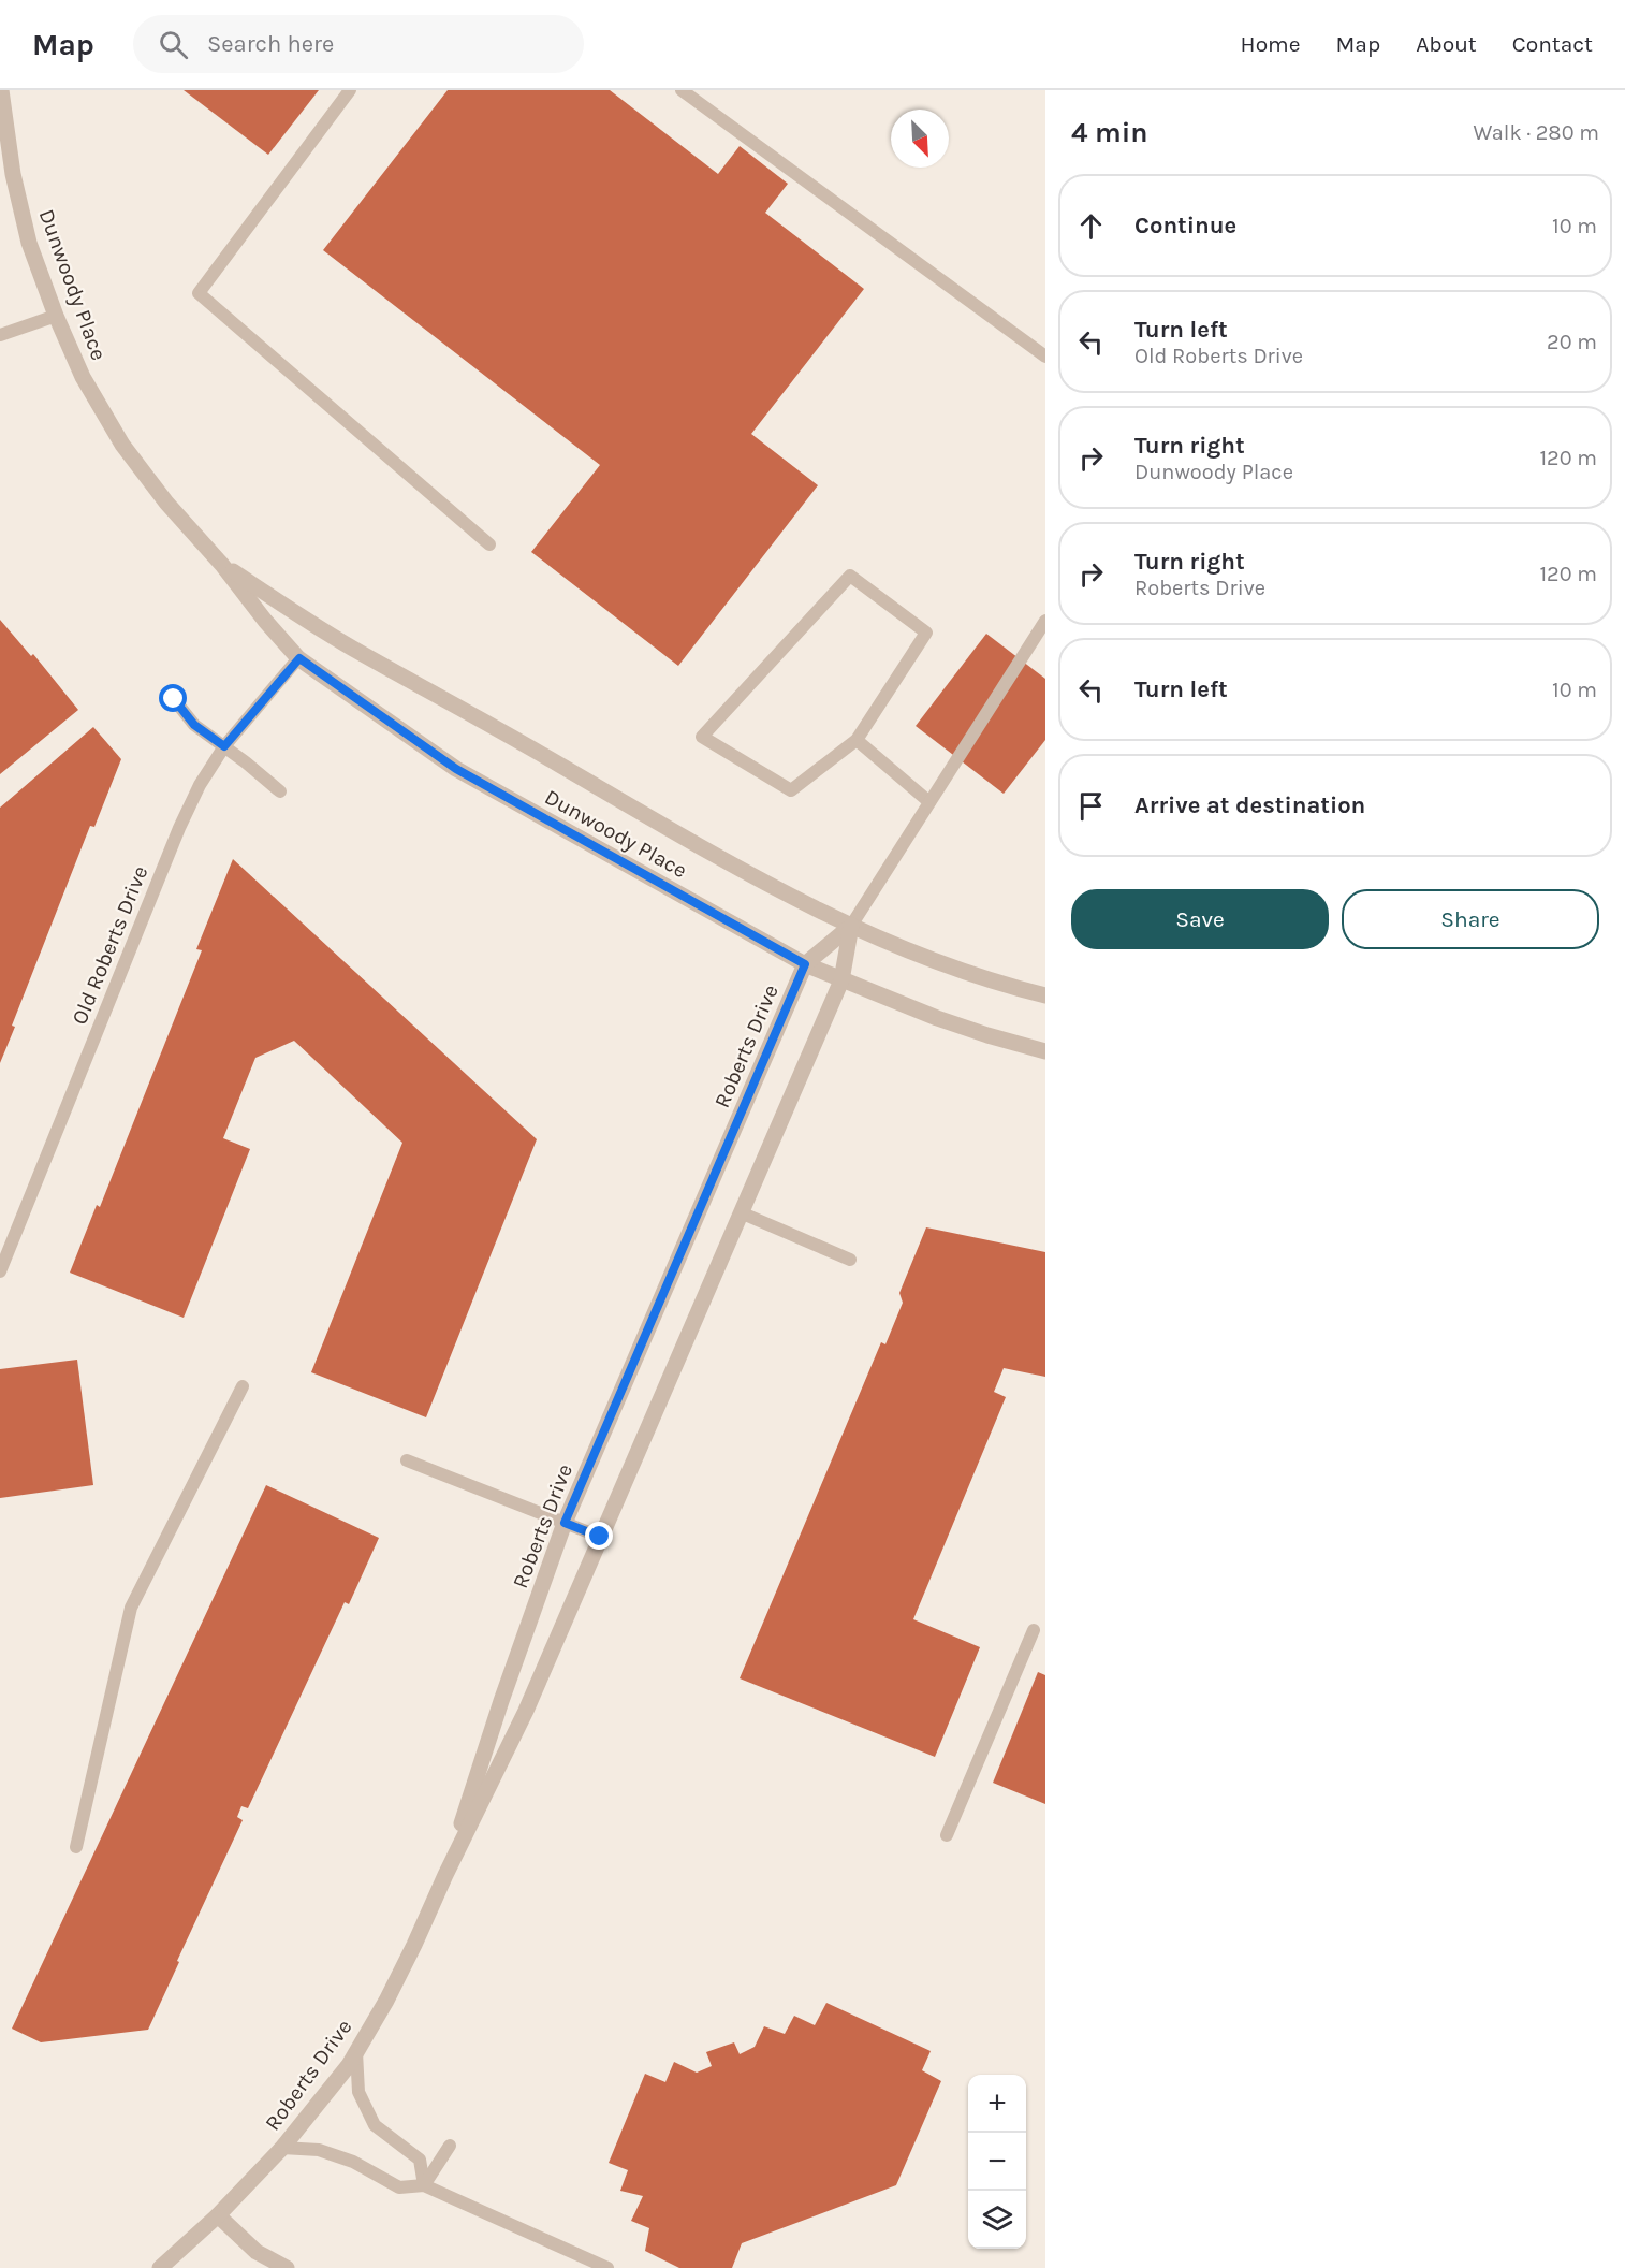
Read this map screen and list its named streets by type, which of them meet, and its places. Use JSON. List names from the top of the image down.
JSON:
{
  "streets": {
    "street": ["Dunwoody Place", "Roberts Drive"],
    "lane": ["Old Roberts Drive"]
  },
  "crossings": [
    ["Dunwoody Place", "Old Roberts Drive"],
    ["Dunwoody Place", "Roberts Drive"]
  ],
  "north": "bottom right",
  "page": {
    "header": "Map",
    "search": "Search here",
    "nav": [
      "Home",
      "Map",
      "About",
      "Contact"
    ],
    "heading": ["4 min", "Walk · 280 m"],
    "list": [
      ["Continue", "10 m"],
      ["Turn left", "Old Roberts Drive", "20 m"],
      ["Turn right", "Dunwoody Place", "120 m"],
      ["Turn right", "Roberts Drive", "120 m"],
      ["Turn left", "10 m"],
      "Arrive at destination"
    ],
    "buttons": ["Save", "Share"],
    "map_buttons": ["+", "−"]
  }
}
